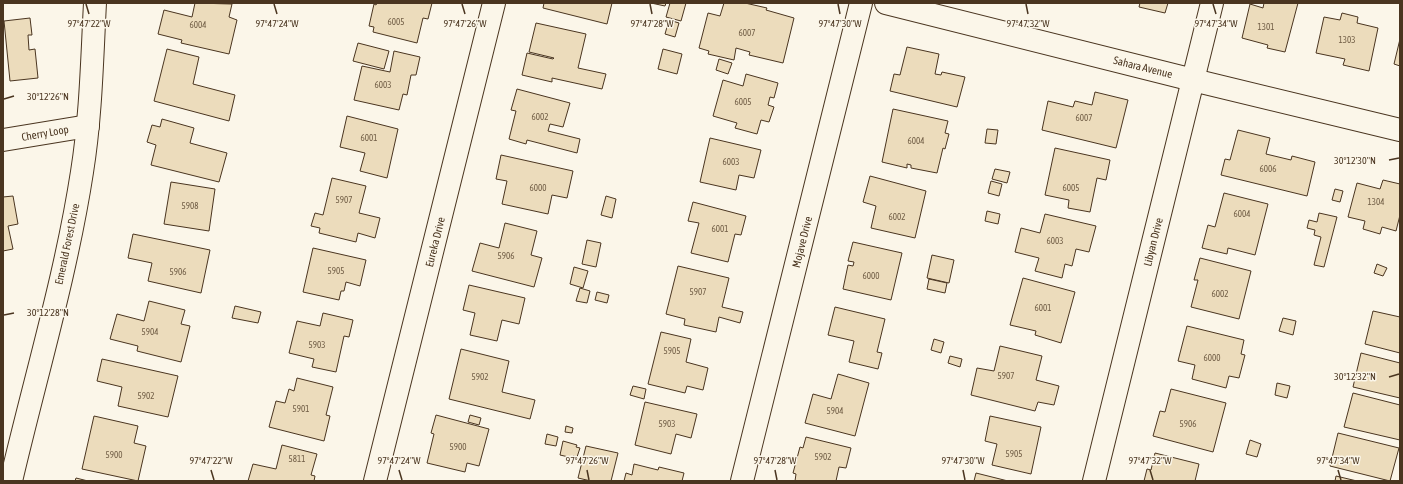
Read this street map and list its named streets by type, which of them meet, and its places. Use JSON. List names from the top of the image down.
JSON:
{
  "streets": {
    "street": [
      "Sahara Avenue",
      "Cherry Loop",
      "Eureka Drive",
      "Mojave Drive",
      "Libyan Drive",
      "Emerald Forest Drive"
    ]
  },
  "crossings": [
    ["Sahara Avenue", "Libyan Drive"],
    ["Cherry Loop", "Emerald Forest Drive"]
  ],
  "house_numbers": [
    "6005",
    "6004",
    "1301",
    "6007",
    "1303",
    "6003",
    "6005",
    "6002",
    "6007",
    "6001",
    "6004",
    "6003",
    "6006",
    "6000",
    "6005",
    "5907",
    "1304",
    "5908",
    "6004",
    "6002",
    "6001",
    "6003",
    "5906",
    "5905",
    "5906",
    "6000",
    "5907",
    "6002",
    "6001",
    "5904",
    "5903",
    "5905",
    "6000",
    "5907",
    "5902",
    "5902",
    "5901",
    "5904",
    "5903",
    "5906",
    "5900",
    "5905",
    "5900",
    "5902",
    "5811"
  ],
  "coordinates": [
    "97°47'22\"W",
    "97°47'24\"W",
    "97°47'26\"W",
    "97°47'28\"W",
    "97°47'30\"W",
    "97°47'32\"W",
    "97°47'34\"W",
    "30°12'26\"N",
    "30°12'30\"N",
    "30°12'28\"N",
    "30°12'32\"N"
  ]
}
